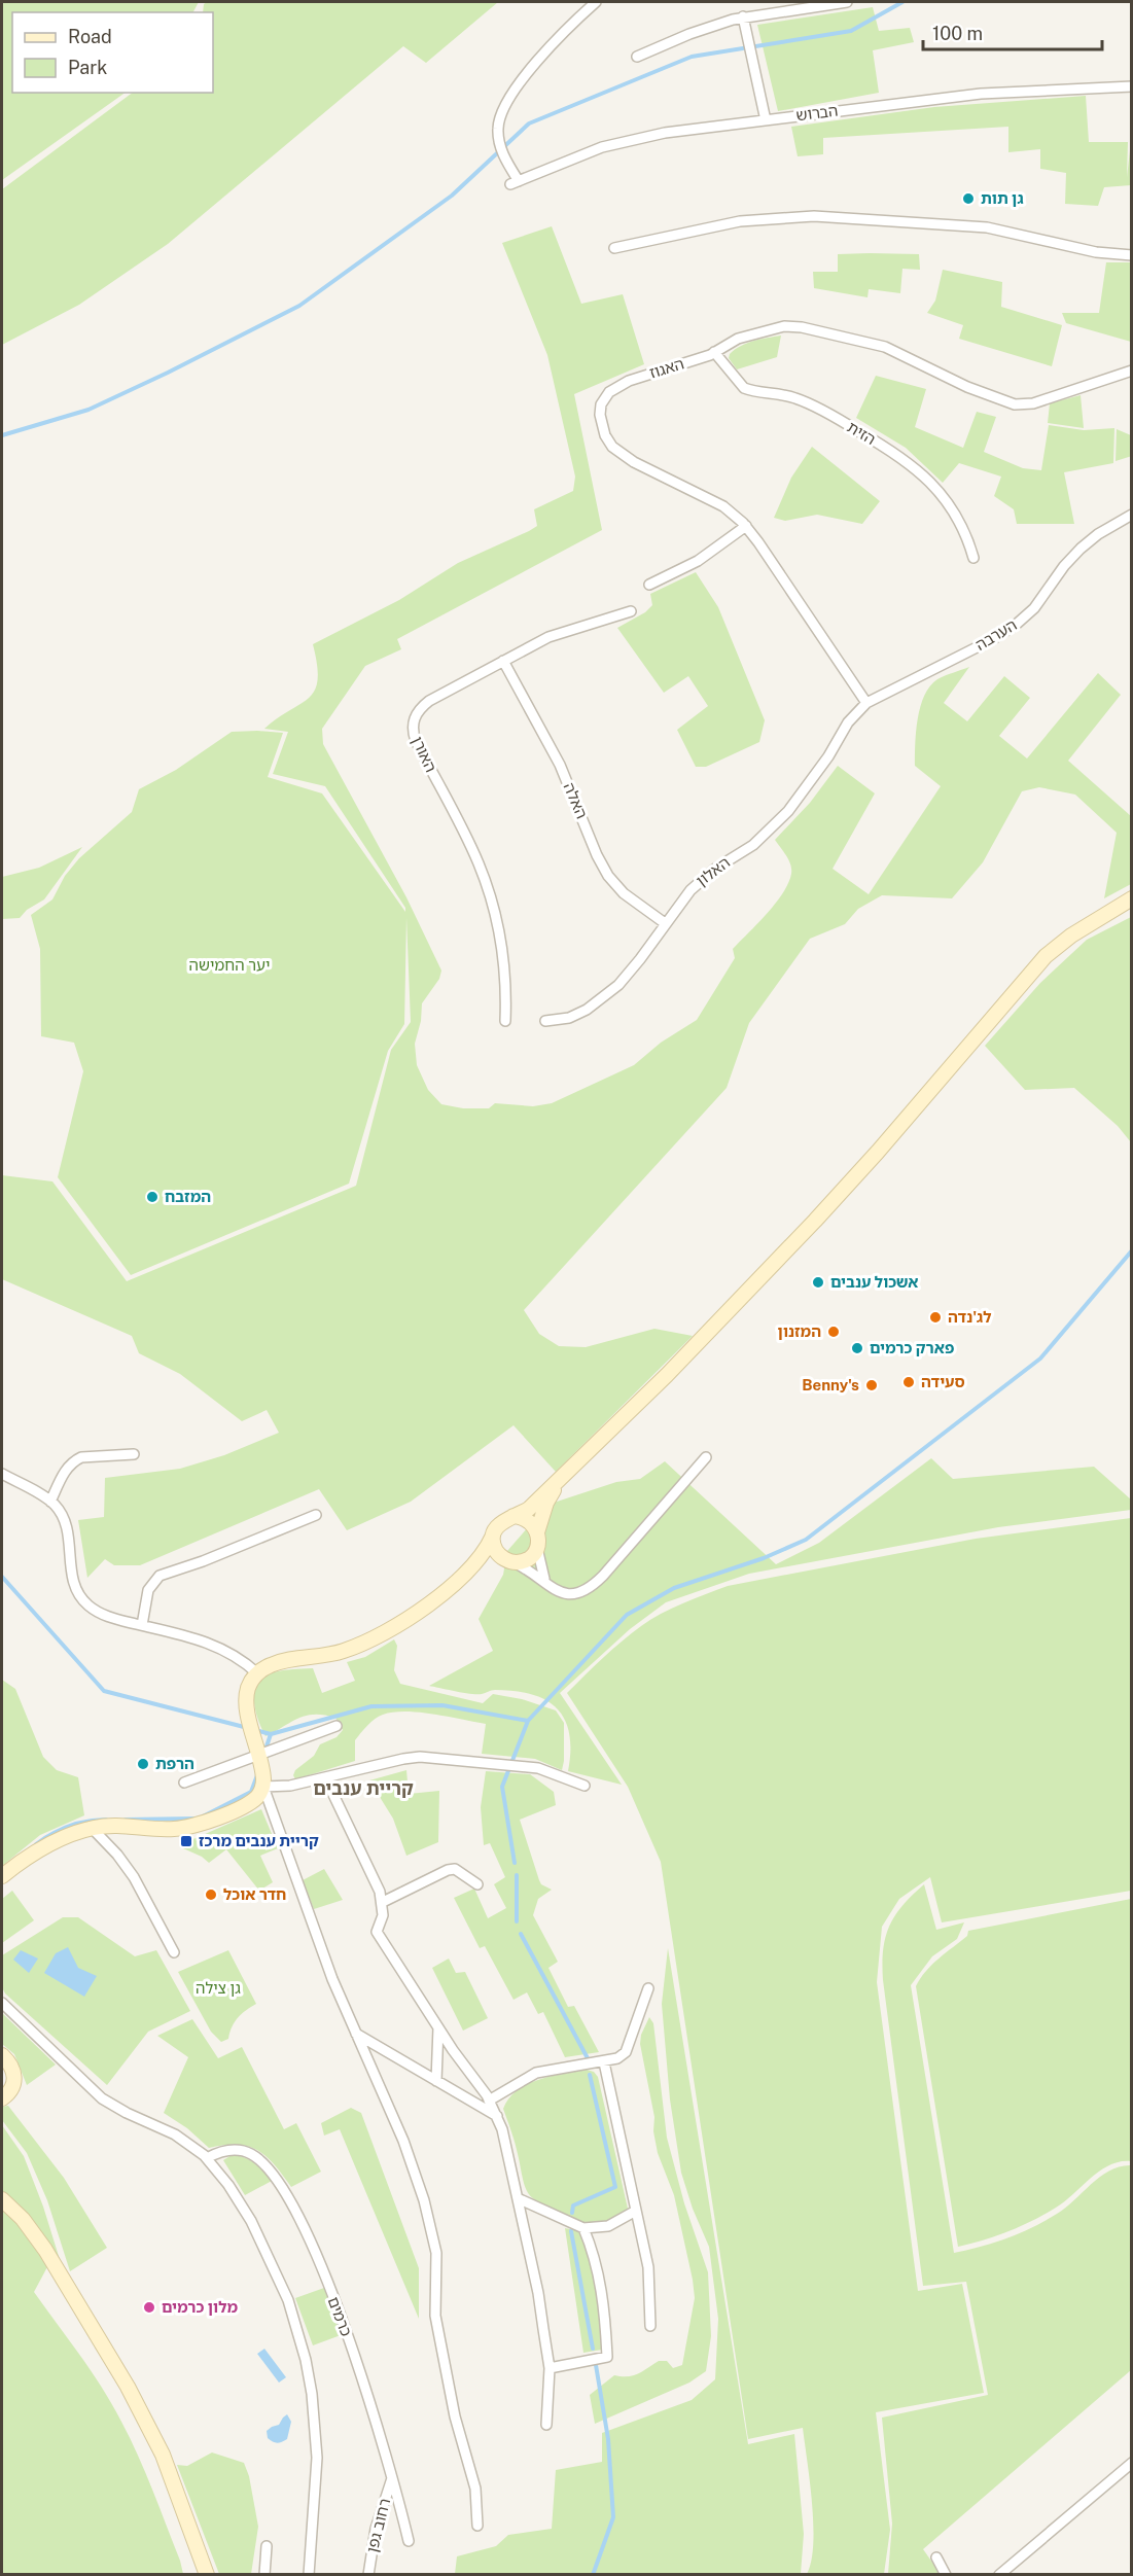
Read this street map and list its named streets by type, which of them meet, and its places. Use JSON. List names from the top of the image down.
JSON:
{
  "streets": {
    "street": [
      "הברוש",
      "האגוז",
      "הזית",
      "הערבה",
      "האורן",
      "האלה",
      "האלון",
      "כרמים",
      "רחוב גפן"
    ]
  },
  "crossings": [
    ["האגוז", "הזית"],
    ["האגוז", "הערבה"],
    ["האגוז", "האלון"],
    ["הערבה", "האלון"],
    ["האורן", "האלה"],
    ["האלה", "האלון"],
    ["כרמים", "רחוב גפן"]
  ],
  "districts": ["קריית ענבים"],
  "parks": ["יער החמישה", "גן צילה"],
  "places": {
    "other": [
      "גן תות",
      "המזבח",
      "אשכול ענבים",
      "לג'נדה",
      "המזנון",
      "פארק כרמים",
      "סעידה",
      "Benny's",
      "הרפת",
      "חדר אוכל",
      "מלון כרמים"
    ],
    "transit": ["קריית ענבים מרכז"]
  },
  "legend": ["Road", "Park"],
  "scale_bar": "100 m"
}
